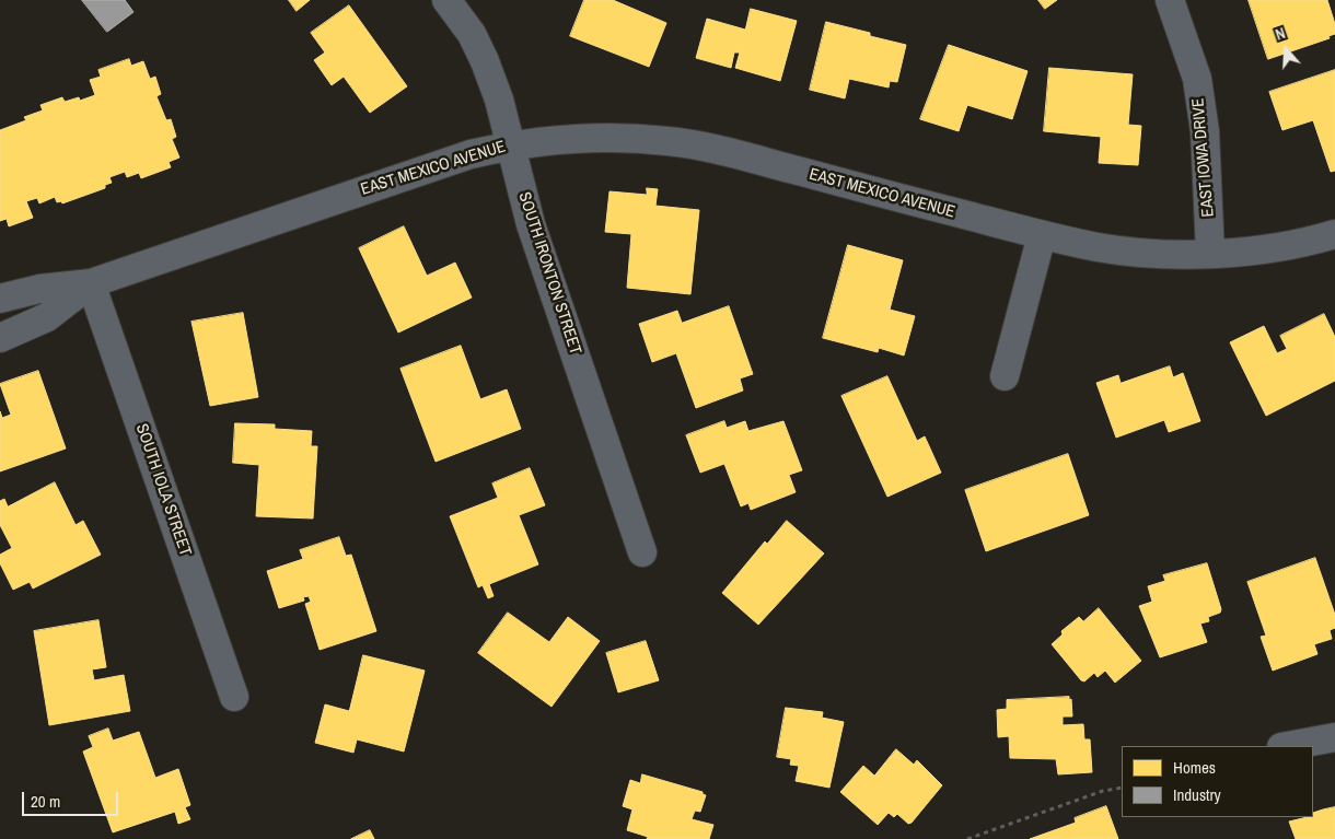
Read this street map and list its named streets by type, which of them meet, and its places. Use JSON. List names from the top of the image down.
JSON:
{
  "streets": {
    "street": [
      "EAST IOWA DRIVE",
      "EAST MEXICO AVENUE",
      "SOUTH IRONTON STREET",
      "SOUTH IOLA STREET"
    ]
  },
  "crossings": [
    ["EAST IOWA DRIVE", "EAST MEXICO AVENUE"],
    ["EAST MEXICO AVENUE", "SOUTH IRONTON STREET"],
    ["EAST MEXICO AVENUE", "SOUTH IOLA STREET"]
  ],
  "legend": ["Homes", "Industry"],
  "scale_bar": "20 m",
  "north": "top"
}
